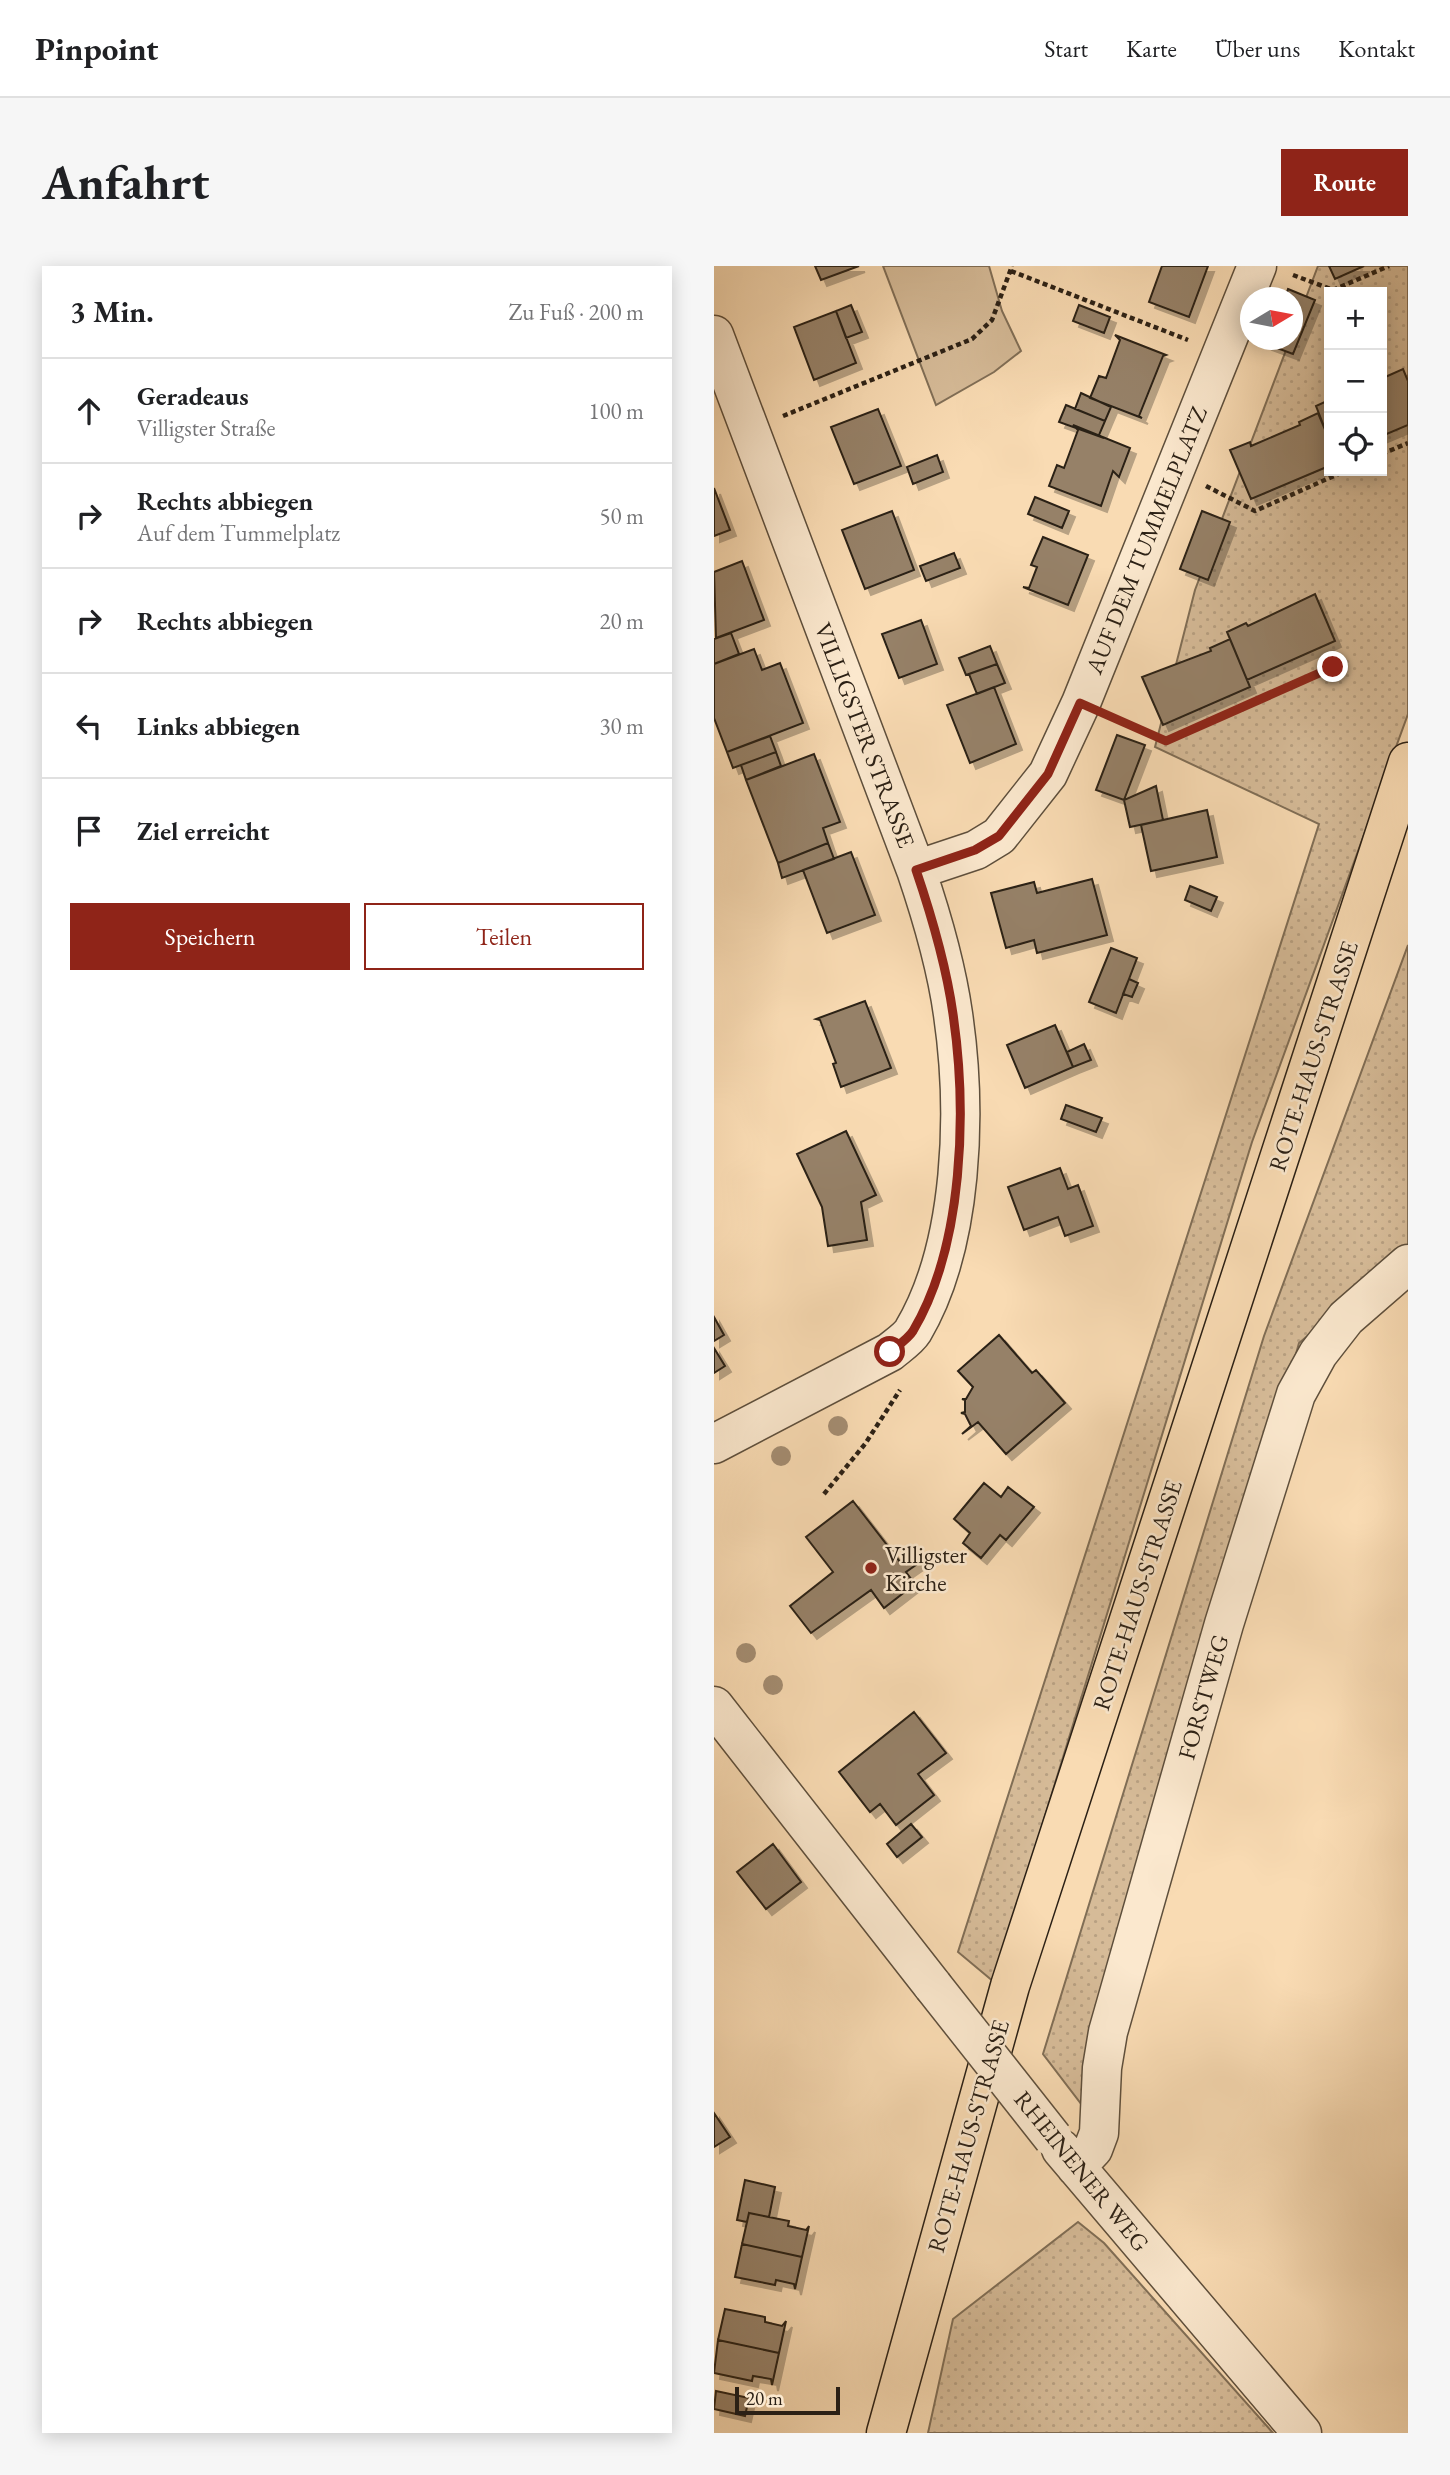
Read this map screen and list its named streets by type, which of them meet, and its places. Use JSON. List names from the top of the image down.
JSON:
{
  "streets": {
    "main road": ["ROTE-HAUS-STRASSE"],
    "street": [
      "AUF DEM TUMMELPLATZ",
      "VILLIGSTER STRASSE",
      "FORSTWEG",
      "RHEINENER WEG"
    ]
  },
  "crossings": [
    ["AUF DEM TUMMELPLATZ", "VILLIGSTER STRASSE"],
    ["FORSTWEG", "RHEINENER WEG"]
  ],
  "places": ["Villigster Kirche"],
  "scale_bar": "20 m",
  "north": "right",
  "page": {
    "header": "Pinpoint",
    "nav": [
      "Start",
      "Karte",
      "Über uns",
      "Kontakt"
    ],
    "buttons": [
      "Route",
      ["Speichern", "Teilen"]
    ],
    "title": "Anfahrt",
    "heading": ["3 Min.", "Zu Fuß · 200 m"],
    "map_buttons": ["+", "−"],
    "list": [
      ["Geradeaus", "Villigster Straße", "100 m"],
      ["Rechts abbiegen", "Auf dem Tummelplatz", "50 m"],
      ["Rechts abbiegen", "20 m"],
      ["Links abbiegen", "30 m"],
      "Ziel erreicht"
    ],
    "scale": "20 m"
  }
}
